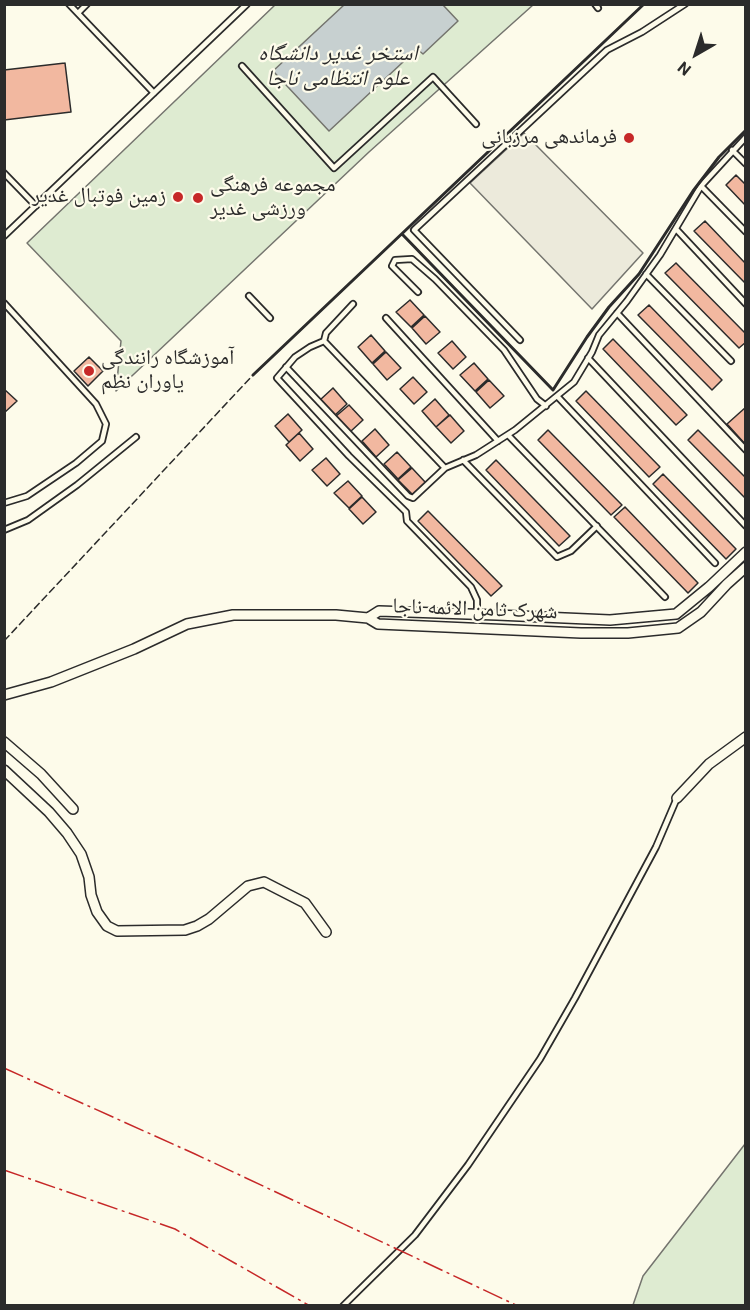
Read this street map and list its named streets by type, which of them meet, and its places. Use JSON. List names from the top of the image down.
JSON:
{
  "streets": {
    "street": ["شهرک ثامن الائمه ناجا"]
  },
  "water": ["استخر غدیر دانشگاه علوم انتظامی ناجا"],
  "places": [
    "فرماندهی مرزبانی",
    "زمین فوتبال غدیر",
    "مجموعه فرهنگی ورزشی غدیر",
    "آموزشگاه رانندگی یاوران نظم"
  ],
  "north": "bottom left"
}
